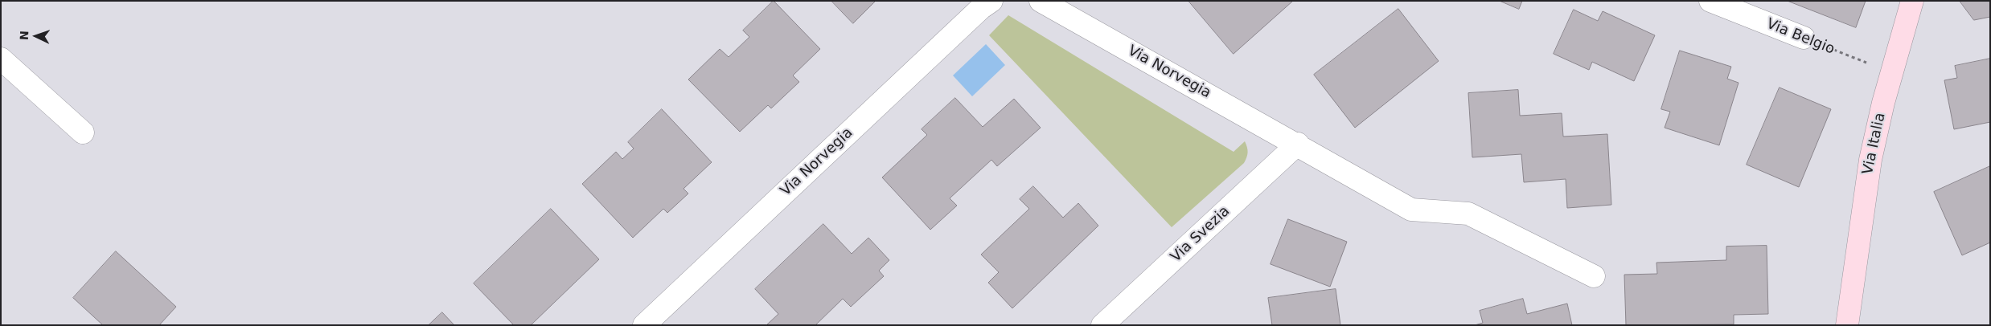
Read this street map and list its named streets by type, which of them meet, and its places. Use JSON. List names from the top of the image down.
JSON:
{
  "streets": {
    "street": [
      "Via Belgio",
      "Via Norvegia",
      "Via Italia",
      "Via Svezia"
    ]
  },
  "crossings": [
    ["Via Belgio", "Via Italia"],
    ["Via Norvegia", "Via Svezia"]
  ],
  "north": "left"
}
